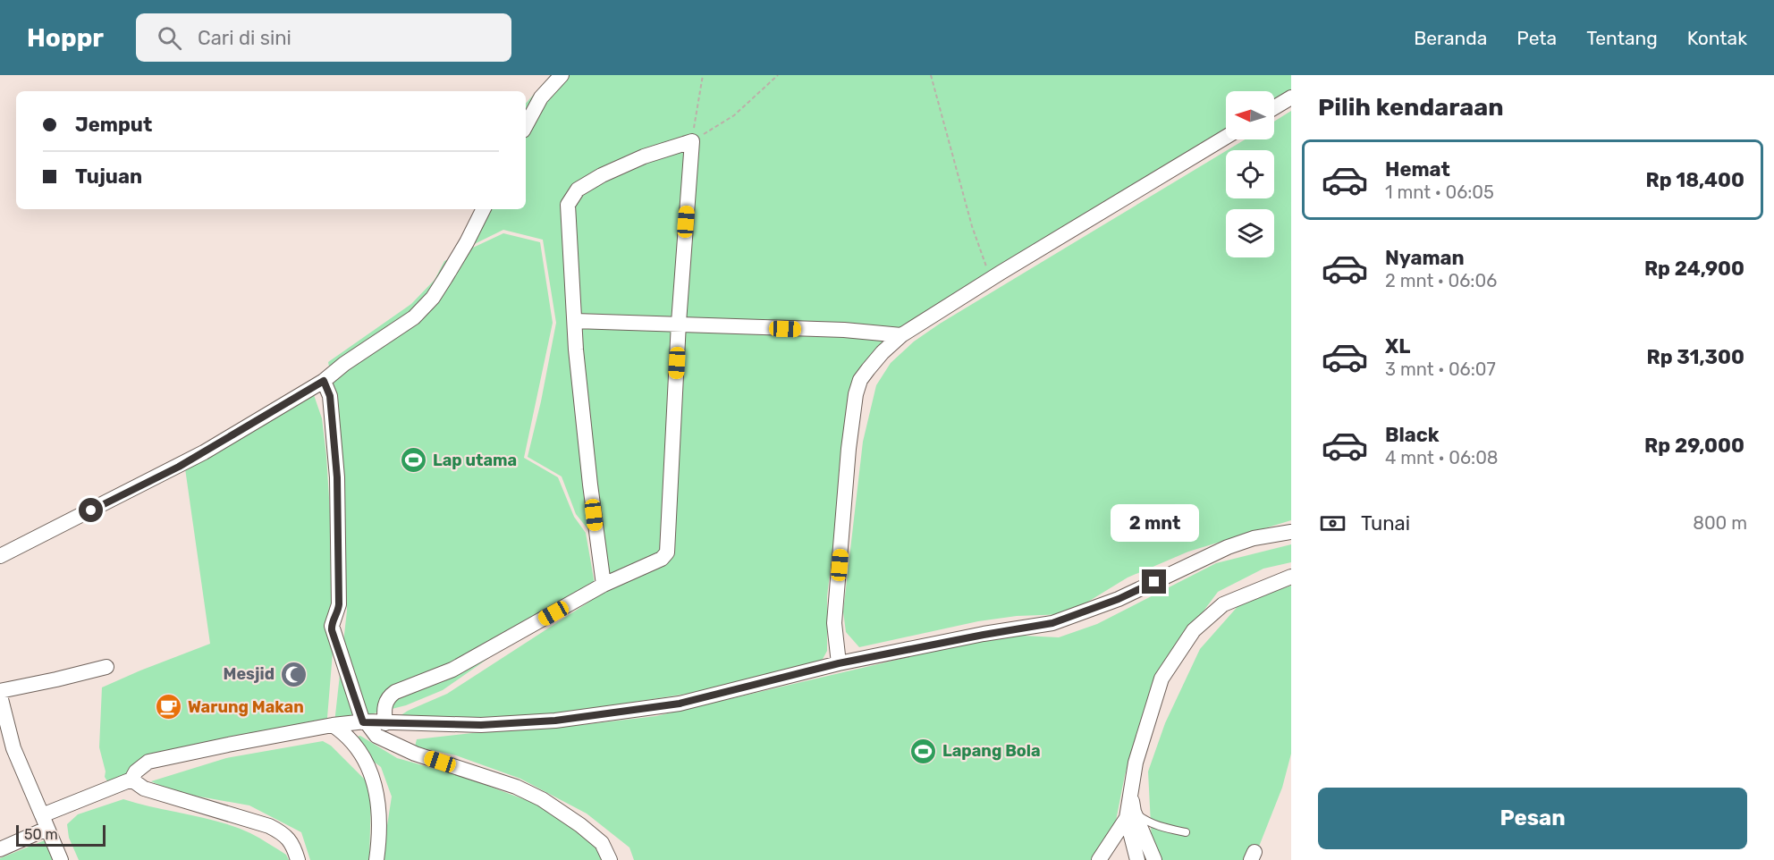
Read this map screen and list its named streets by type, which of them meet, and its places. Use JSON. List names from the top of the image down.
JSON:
{
  "places": {
    "sports": ["Lap utama", "Lapang Bola"],
    "mosque": ["Mesjid"],
    "cafe": ["Warung Makan"]
  },
  "scale_bar": "50 m",
  "north": "left",
  "page": {
    "header": "Hoppr",
    "search": "Cari di sini",
    "nav": [
      "Beranda",
      "Peta",
      "Tentang",
      "Kontak"
    ],
    "heading": "Pilih kendaraan",
    "banner": ["Jemput", "Tujuan"],
    "list": [
      {
        "name": "Hemat",
        "note": "1 mnt · 06:05",
        "value": "Rp 18,400"
      },
      {
        "name": "Nyaman",
        "note": "2 mnt · 06:06",
        "value": "Rp 24,900"
      },
      {
        "name": "XL",
        "note": "3 mnt · 06:07",
        "value": "Rp 31,300"
      },
      {
        "name": "Black",
        "note": "4 mnt · 06:08",
        "value": "Rp 29,000"
      }
    ],
    "pay": ["Tunai", "800 m"],
    "bubble": "2 mnt",
    "buttons": "Pesan",
    "scale": "50 m"
  }
}
